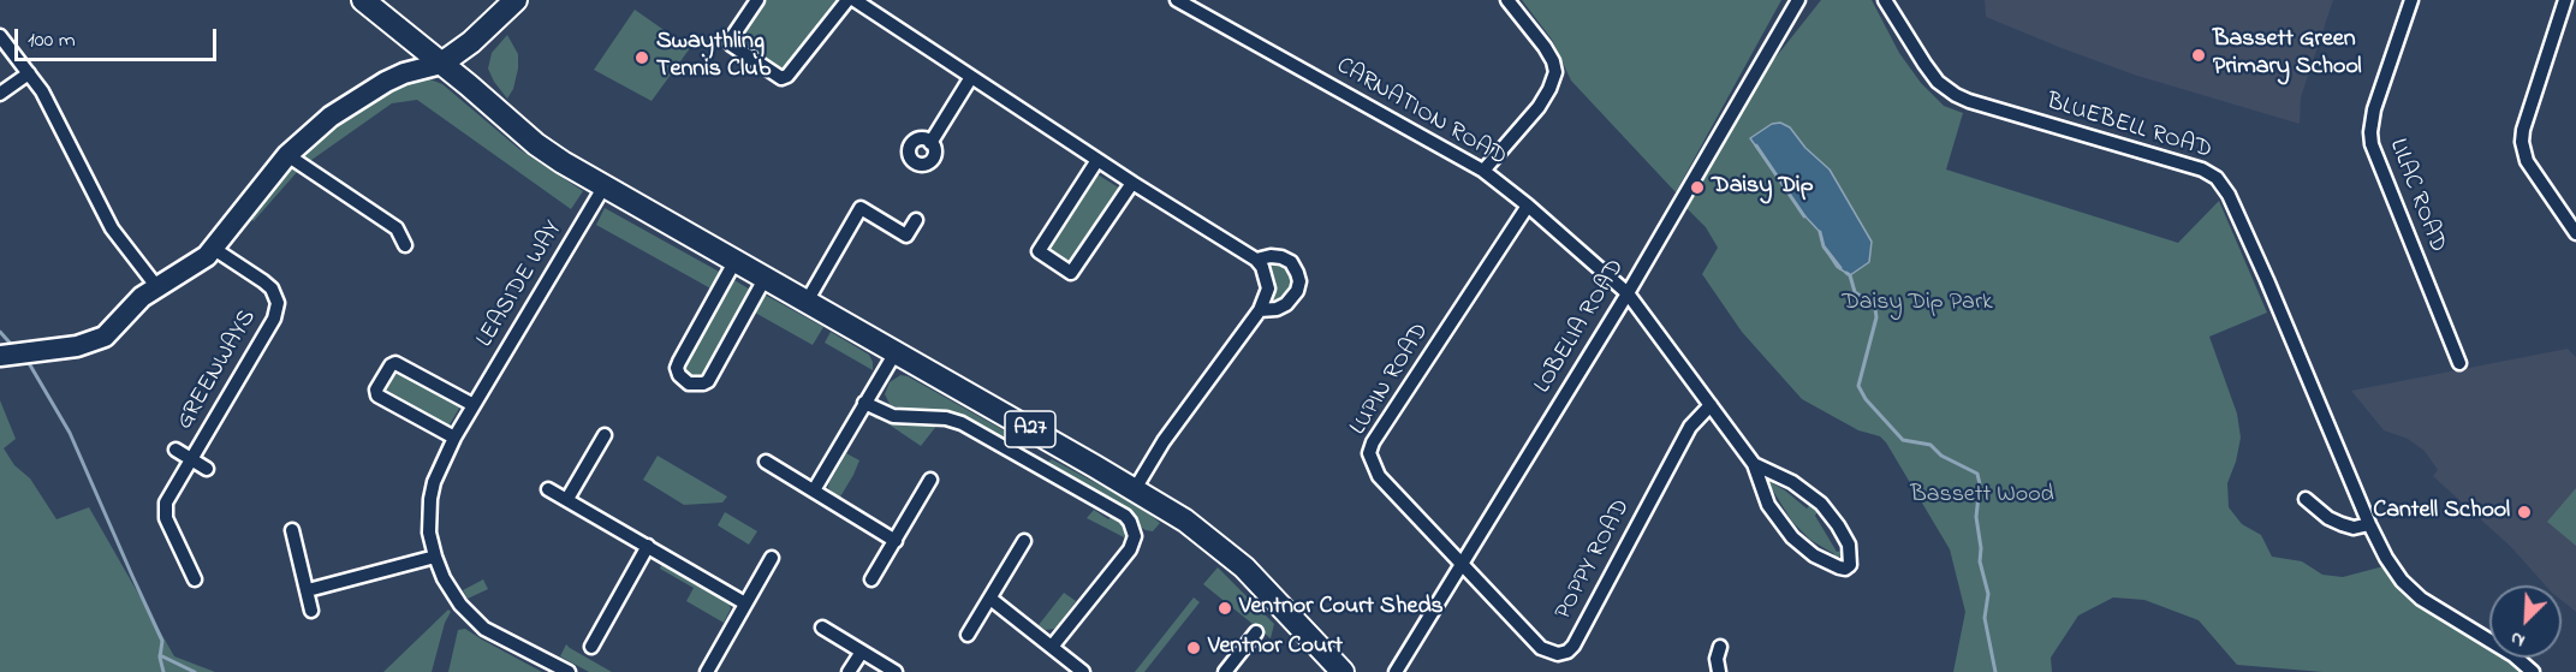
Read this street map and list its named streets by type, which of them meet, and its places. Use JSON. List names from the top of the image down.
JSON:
{
  "streets": {
    "main road": ["A27"],
    "street": [
      "CARNATION ROAD",
      "BLUEBELL ROAD",
      "LILAC ROAD",
      "LEASIDE WAY",
      "LOBELIA ROAD",
      "GREENWAYS",
      "LUPIN ROAD",
      "POPPY ROAD"
    ]
  },
  "crossings": [
    ["CARNATION ROAD", "LOBELIA ROAD"],
    ["CARNATION ROAD", "LUPIN ROAD"],
    ["CARNATION ROAD", "POPPY ROAD"],
    ["LEASIDE WAY", "A27"],
    ["LOBELIA ROAD", "LUPIN ROAD"],
    ["LOBELIA ROAD", "POPPY ROAD"],
    ["LUPIN ROAD", "POPPY ROAD"]
  ],
  "parks": ["Daisy Dip Park", "Bassett Wood"],
  "places": [
    "Bassett Green Primary School",
    "Swaythling Tennis Club",
    "Daisy Dip",
    "Cantell School",
    "Ventnor Court Sheds",
    "Ventnor Court"
  ],
  "scale_bar": "100 m",
  "north": "bottom left"
}
